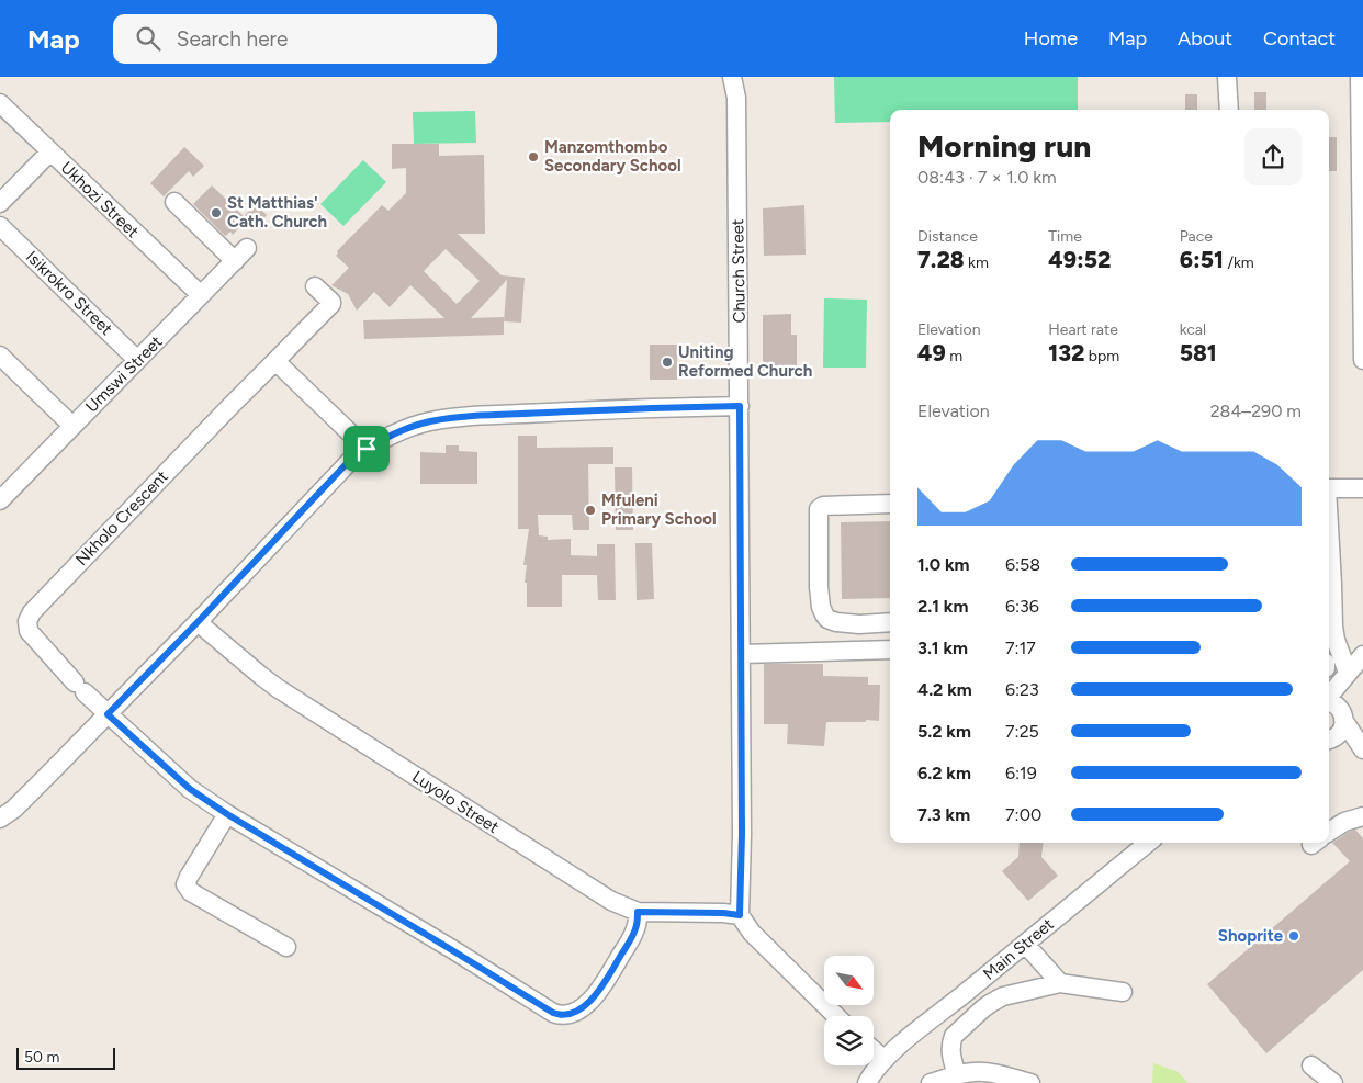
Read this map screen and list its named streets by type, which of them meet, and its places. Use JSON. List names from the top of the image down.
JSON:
{
  "streets": {
    "street": [
      "Ukhozi Street",
      "Church Street",
      "Isikrokro Street",
      "Umswi Street",
      "Nkholo Crescent",
      "Luyolo Street",
      "Main Street"
    ]
  },
  "crossings": [
    ["Ukhozi Street", "Umswi Street"],
    ["Church Street", "Luyolo Street"],
    ["Isikrokro Street", "Umswi Street"],
    ["Nkholo Crescent", "Luyolo Street"]
  ],
  "places": [
    "Manzomthombo Secondary School",
    "St Matthias' Cath. Church",
    "Uniting Reformed Church",
    "Mfuleni Primary School",
    "Shoprite"
  ],
  "scale_bar": "50 m",
  "north": "bottom right",
  "page": {
    "header": "Map",
    "search": "Search here",
    "nav": [
      "Home",
      "Map",
      "About",
      "Contact"
    ],
    "heading": ["Morning run", "08:43 · 7 × 1.0 km"],
    "stats": [
      ["Distance", "7.28 km"],
      ["Time", "49:52"],
      ["Pace", "6:51 /km"],
      ["Elevation", "49 m"],
      ["Heart rate", "132 bpm"],
      ["kcal", "581"]
    ],
    "chart": ["Elevation", "284–290 m"],
    "list": [
      {
        "name": "1.0 km",
        "note": "6:58"
      },
      {
        "name": "2.1 km",
        "note": "6:36"
      },
      {
        "name": "3.1 km",
        "note": "7:17"
      },
      {
        "name": "4.2 km",
        "note": "6:23"
      },
      {
        "name": "5.2 km",
        "note": "7:25"
      },
      {
        "name": "6.2 km",
        "note": "6:19"
      },
      {
        "name": "7.3 km",
        "note": "7:00"
      }
    ],
    "scale": "50 m"
  }
}
